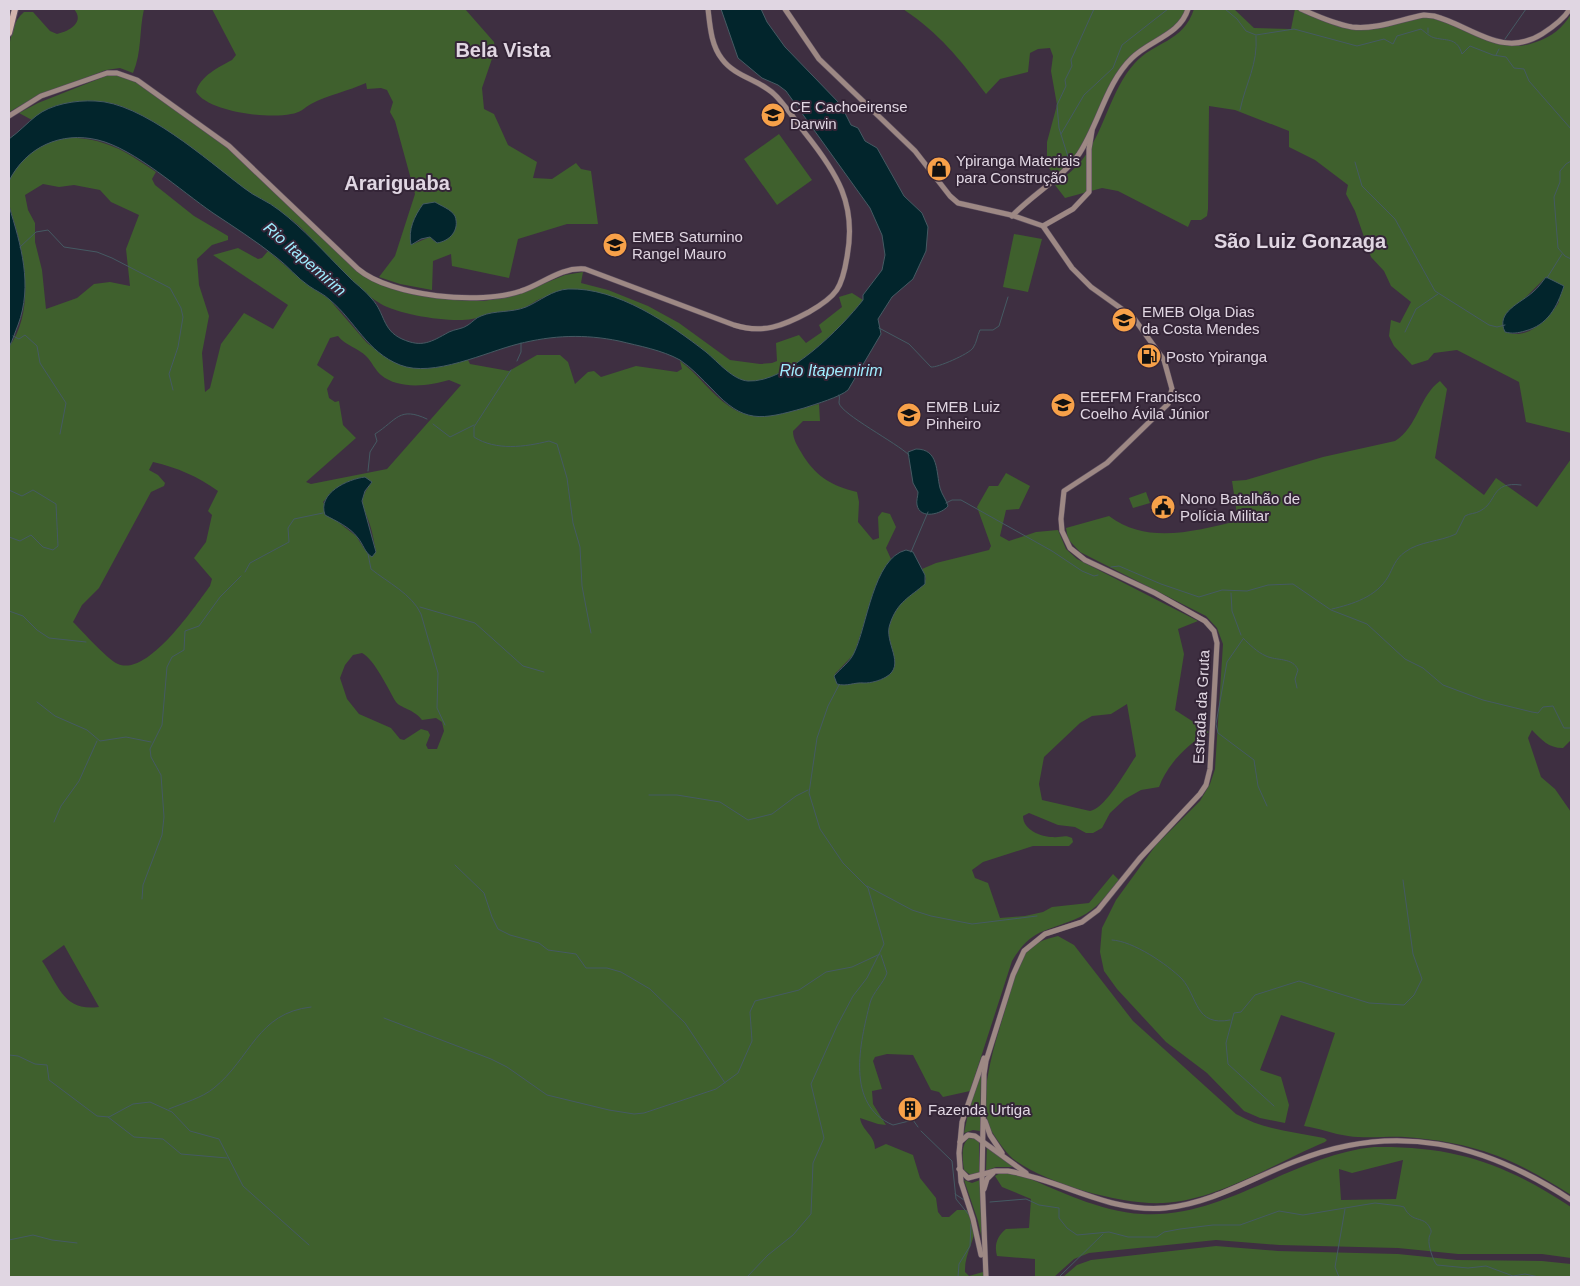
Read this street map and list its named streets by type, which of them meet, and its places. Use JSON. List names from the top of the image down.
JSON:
{
  "streets": {
    "main road": ["Estrada da Gruta"]
  },
  "districts": ["Bela Vista", "Arariguaba", "São Luiz Gonzaga"],
  "water": ["Rio Itapemirim"],
  "places": {
    "school or university": [
      "CE Cachoeirense Darwin",
      "EMEB Saturnino Rangel Mauro",
      "EMEB Olga Dias da Costa Mendes",
      "EEEFM Francisco Coelho Ávila Júnior",
      "EMEB Luiz Pinheiro"
    ],
    "shop": ["Ypiranga Materiais para Construção"],
    "fuel station": ["Posto Ypiranga"],
    "public building": ["Nono Batalhão de Polícia Militar"],
    "building": ["Fazenda Urtiga"]
  }
}
